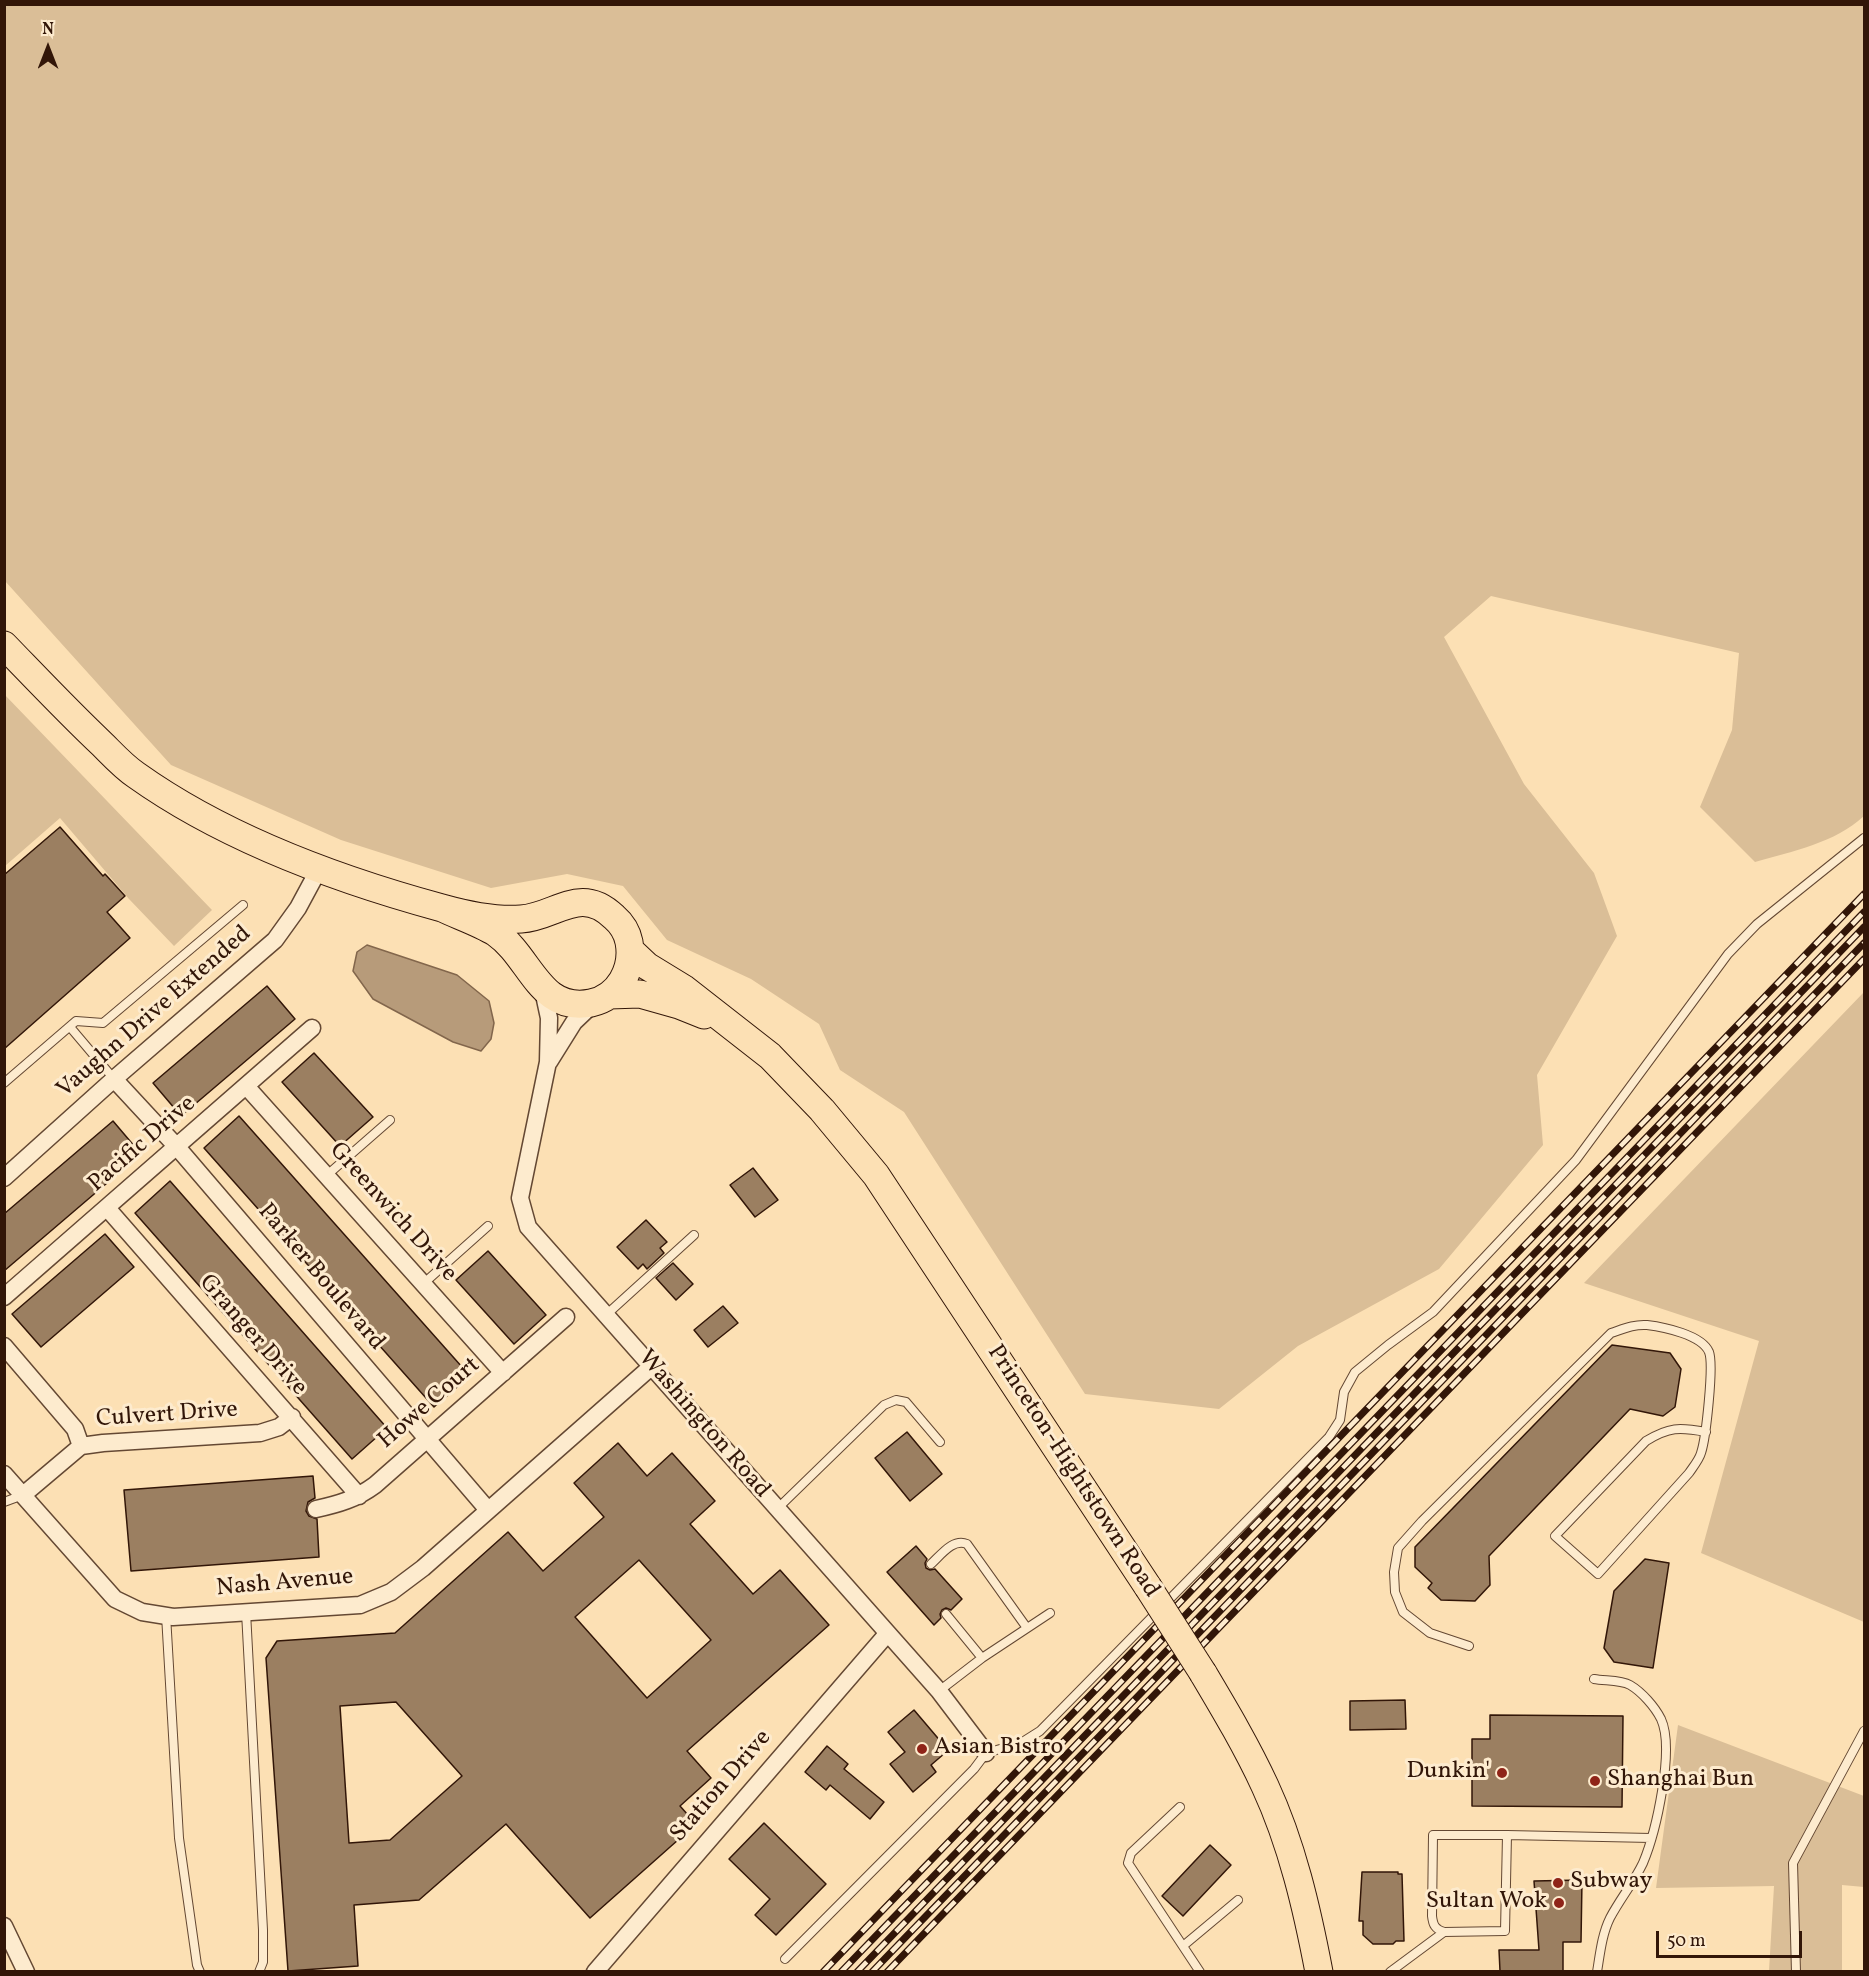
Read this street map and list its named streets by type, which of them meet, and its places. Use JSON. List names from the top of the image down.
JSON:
{
  "streets": {
    "main road": ["Washington Road", "Princeton-Hightstown Road"],
    "street": [
      "Vaughn Drive Extended",
      "Pacific Drive",
      "Greenwich Drive",
      "Parker Boulevard",
      "Granger Drive",
      "Howe Court",
      "Culvert Drive",
      "Nash Avenue",
      "Station Drive"
    ]
  },
  "crossings": [
    ["Vaughn Drive Extended", "Parker Boulevard"],
    ["Vaughn Drive Extended", "Washington Road"],
    ["Pacific Drive", "Greenwich Drive"],
    ["Pacific Drive", "Parker Boulevard"],
    ["Pacific Drive", "Granger Drive"],
    ["Greenwich Drive", "Howe Court"],
    ["Parker Boulevard", "Howe Court"],
    ["Parker Boulevard", "Nash Avenue"],
    ["Granger Drive", "Howe Court"],
    ["Granger Drive", "Culvert Drive"],
    ["Culvert Drive", "Nash Avenue"],
    ["Washington Road", "Princeton-Hightstown Road"],
    ["Washington Road", "Nash Avenue"],
    ["Washington Road", "Station Drive"]
  ],
  "places": [
    "Asian Bistro",
    "Dunkin'",
    "Shanghai Bun",
    "Subway",
    "Sultan Wok"
  ],
  "scale_bar": "50 m",
  "north": "top"
}
